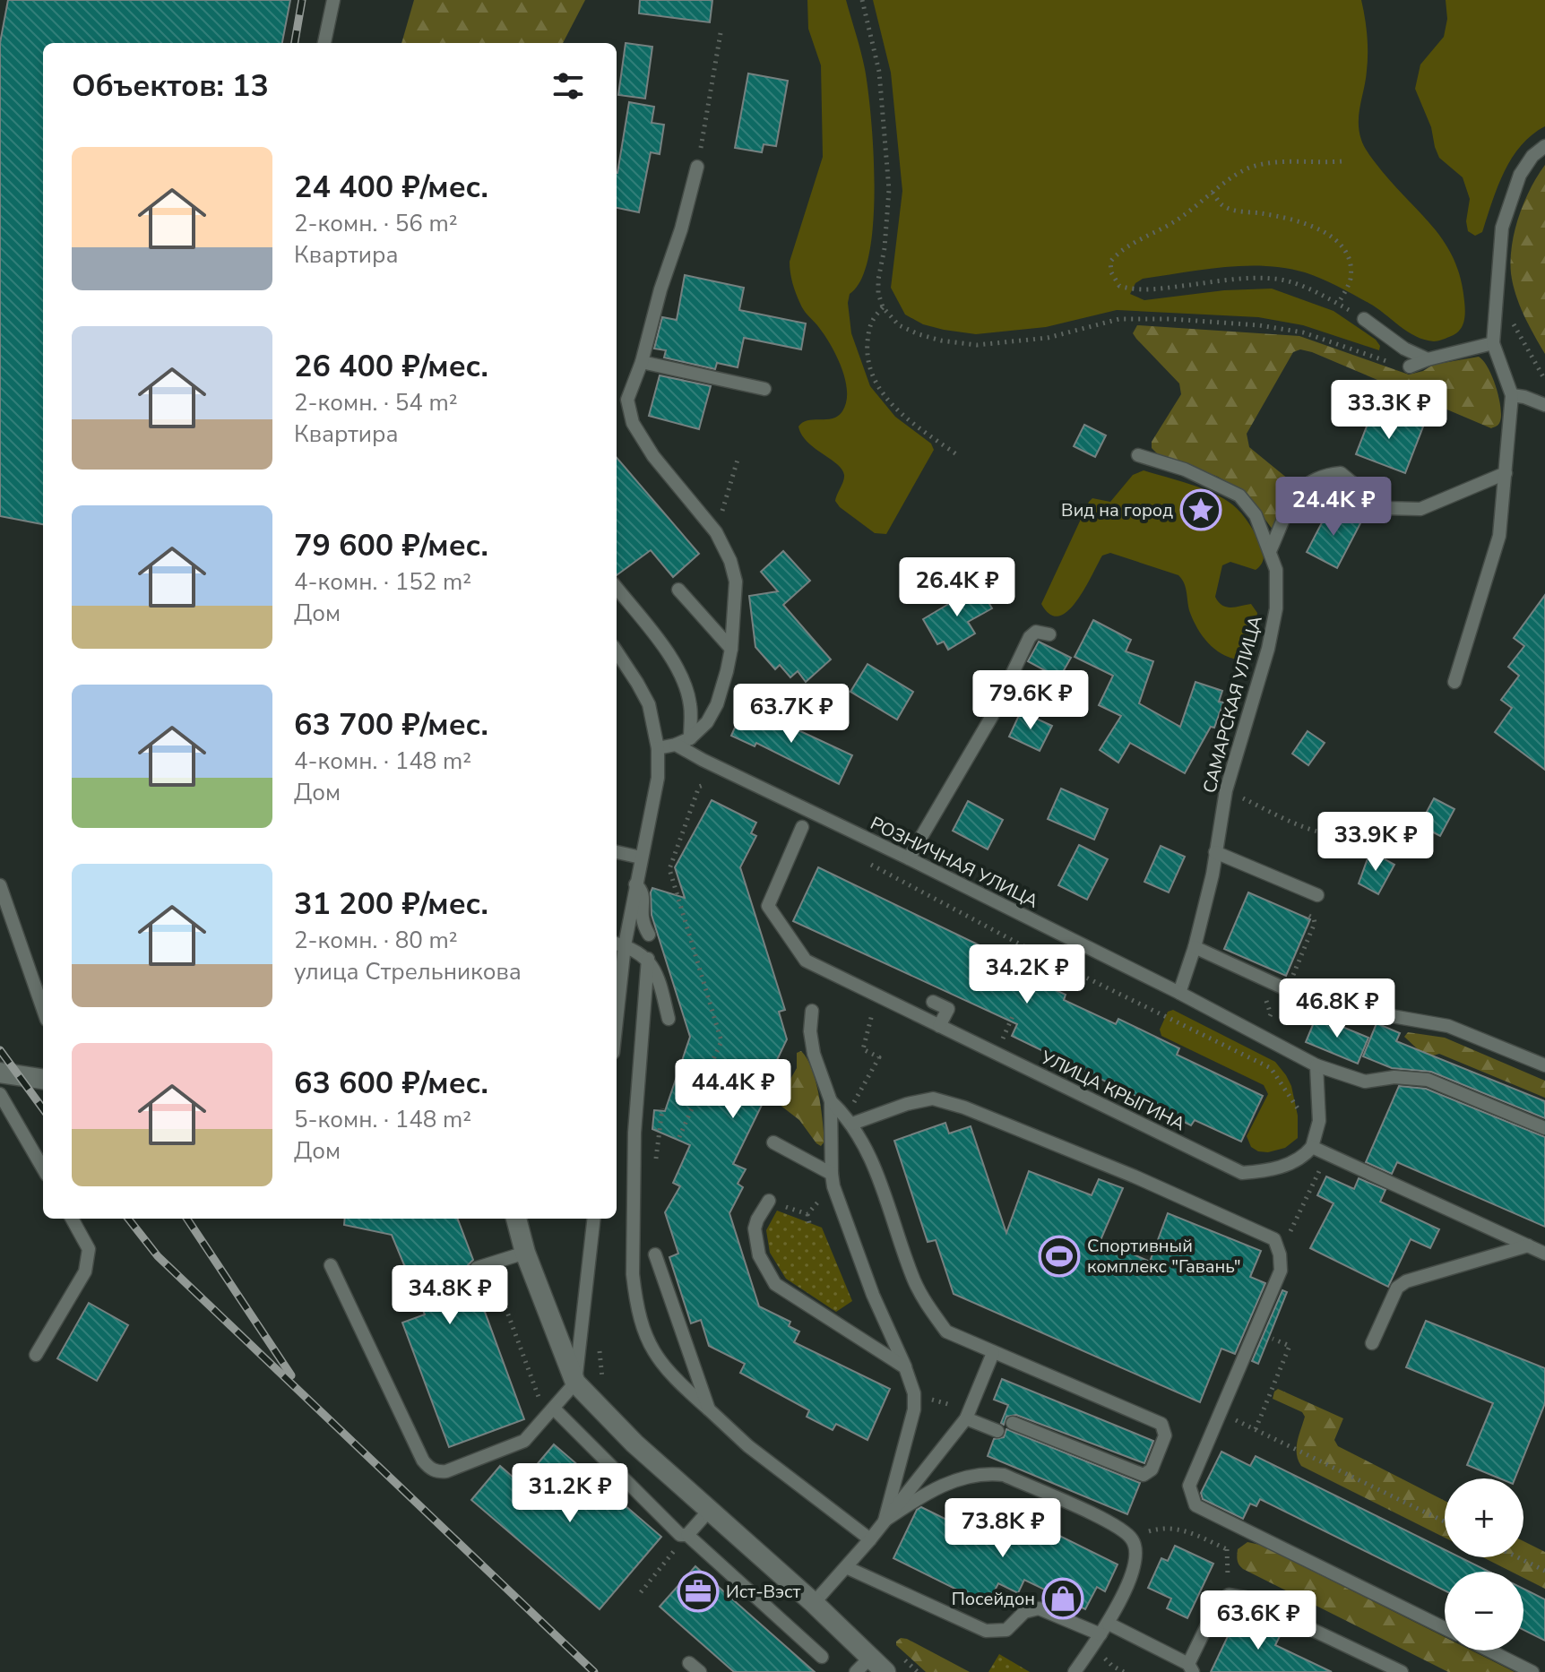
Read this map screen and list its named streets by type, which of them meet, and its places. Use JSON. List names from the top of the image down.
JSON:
{
  "streets": {
    "lane": ["САМАРСКАЯ УЛИЦА", "РОЗНИЧНАЯ УЛИЦА", "УЛИЦА КРЫГИНА"]
  },
  "crossings": [
    ["САМАРСКАЯ УЛИЦА", "РОЗНИЧНАЯ УЛИЦА"]
  ],
  "places": {
    "place": ["Вид на город"],
    "sports": ["Спортивный комплекс \"Гавань\""],
    "office": ["Ист-Вэст"],
    "shop": ["Посейдон"]
  },
  "page": {
    "heading": "Объектов: 13",
    "list": [
      {
        "name": "24 400 ₽/мес.",
        "note": "2-комн. · 56 m² · Квартира"
      },
      {
        "name": "26 400 ₽/мес.",
        "note": "2-комн. · 54 m² · Квартира"
      },
      {
        "name": "79 600 ₽/мес.",
        "note": "4-комн. · 152 m² · Дом"
      },
      {
        "name": "63 700 ₽/мес.",
        "note": "4-комн. · 148 m² · Дом"
      },
      {
        "name": "31 200 ₽/мес.",
        "note": "2-комн. · 80 m² · улица Стрельникова"
      },
      {
        "name": "63 600 ₽/мес.",
        "note": "5-комн. · 148 m² · Дом"
      }
    ],
    "price": [
      "33.3K ₽",
      "24.4K ₽",
      "26.4K ₽",
      "79.6K ₽",
      "63.7K ₽",
      "33.9K ₽",
      "34.2K ₽",
      "46.8K ₽",
      "44.4K ₽",
      "34.8K ₽",
      "31.2K ₽",
      "73.8K ₽",
      "63.6K ₽"
    ],
    "map_buttons": ["+", "−"]
  }
}
